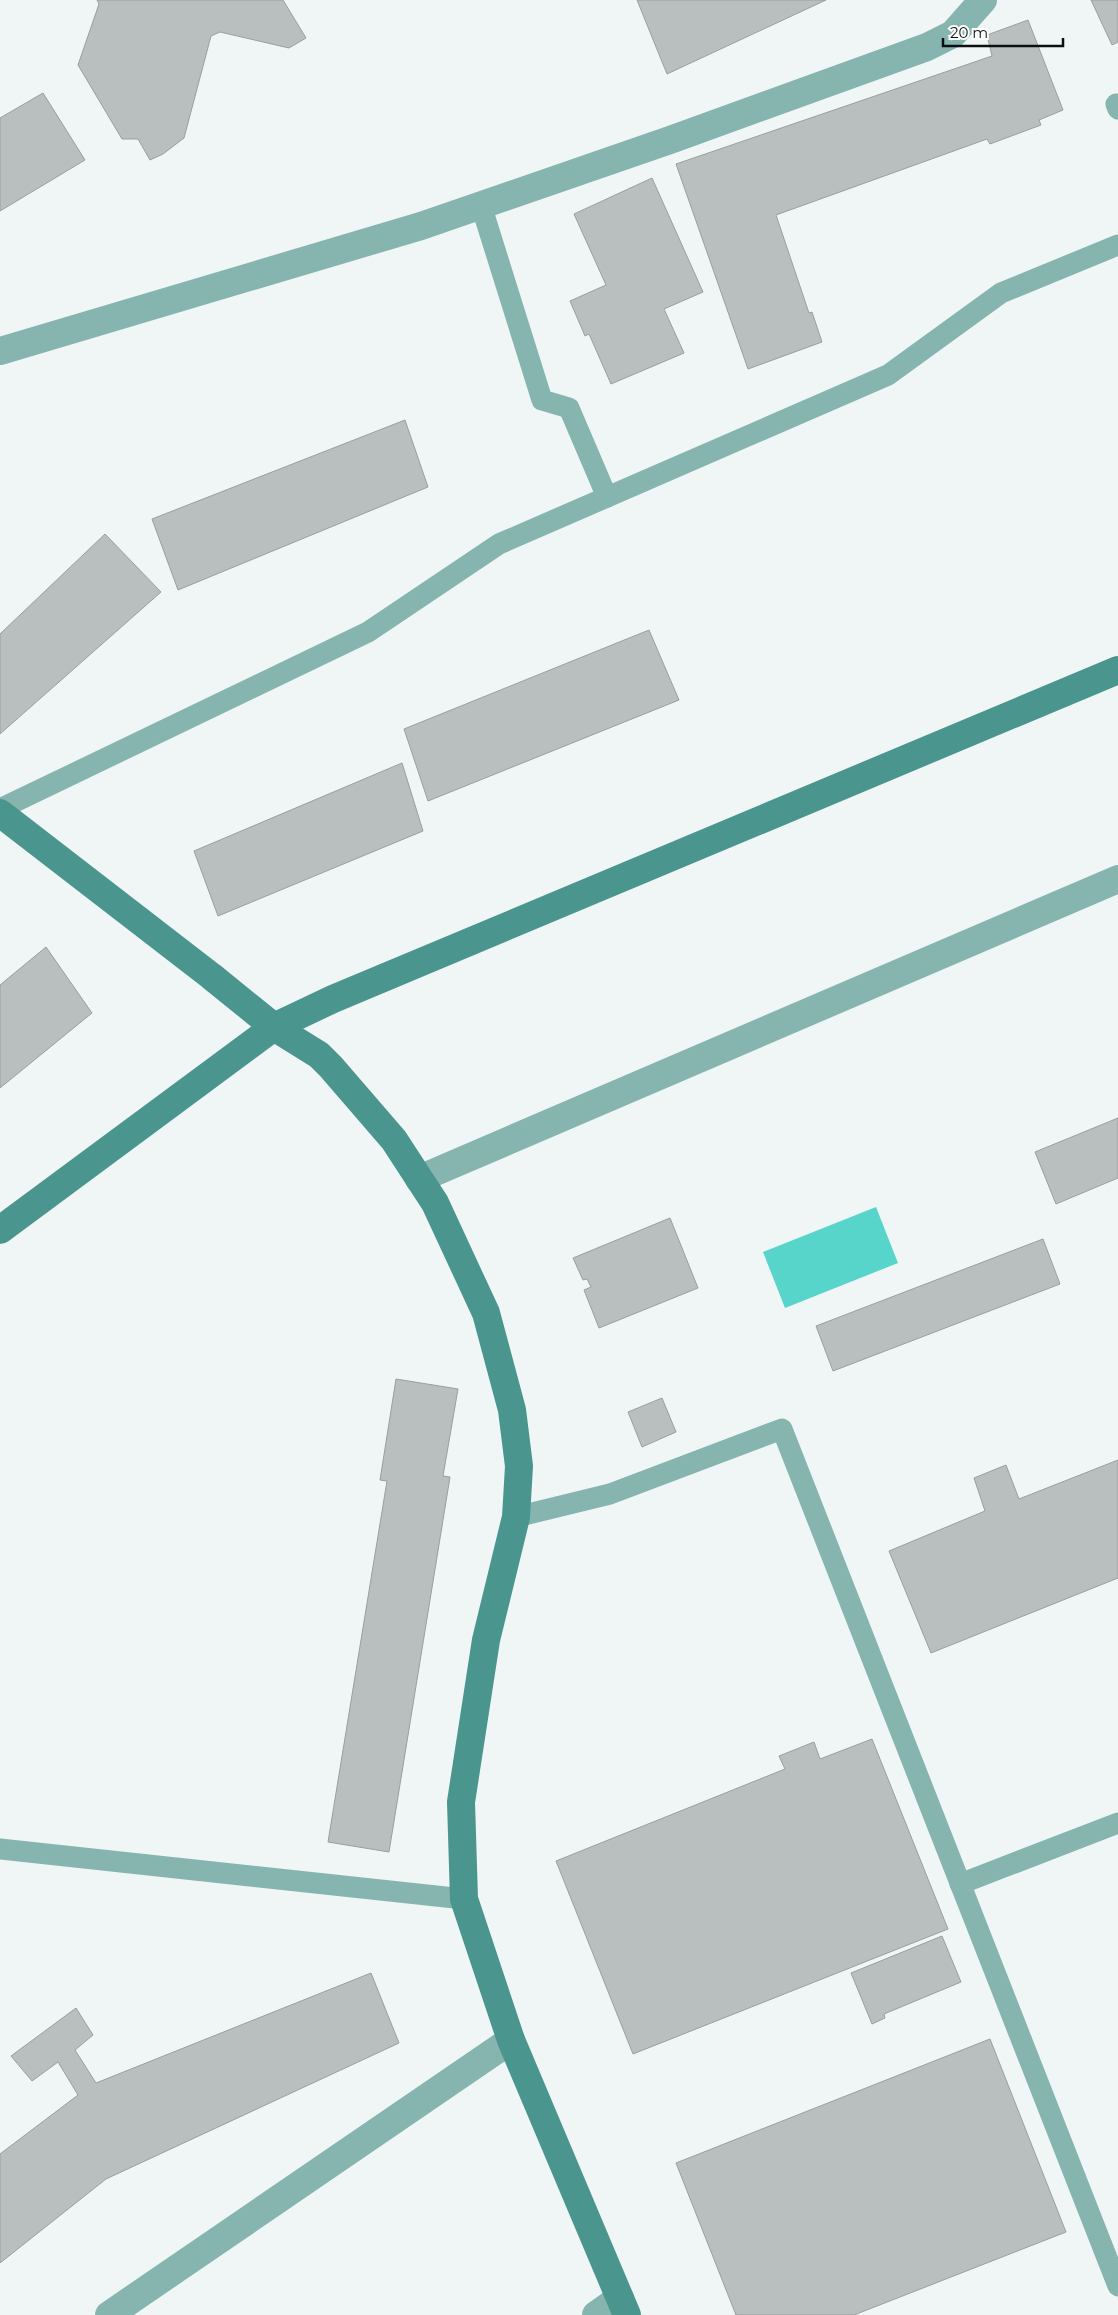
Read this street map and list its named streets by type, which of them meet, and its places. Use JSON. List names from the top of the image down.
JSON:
{
  "scale_bar": "20 m"
}
